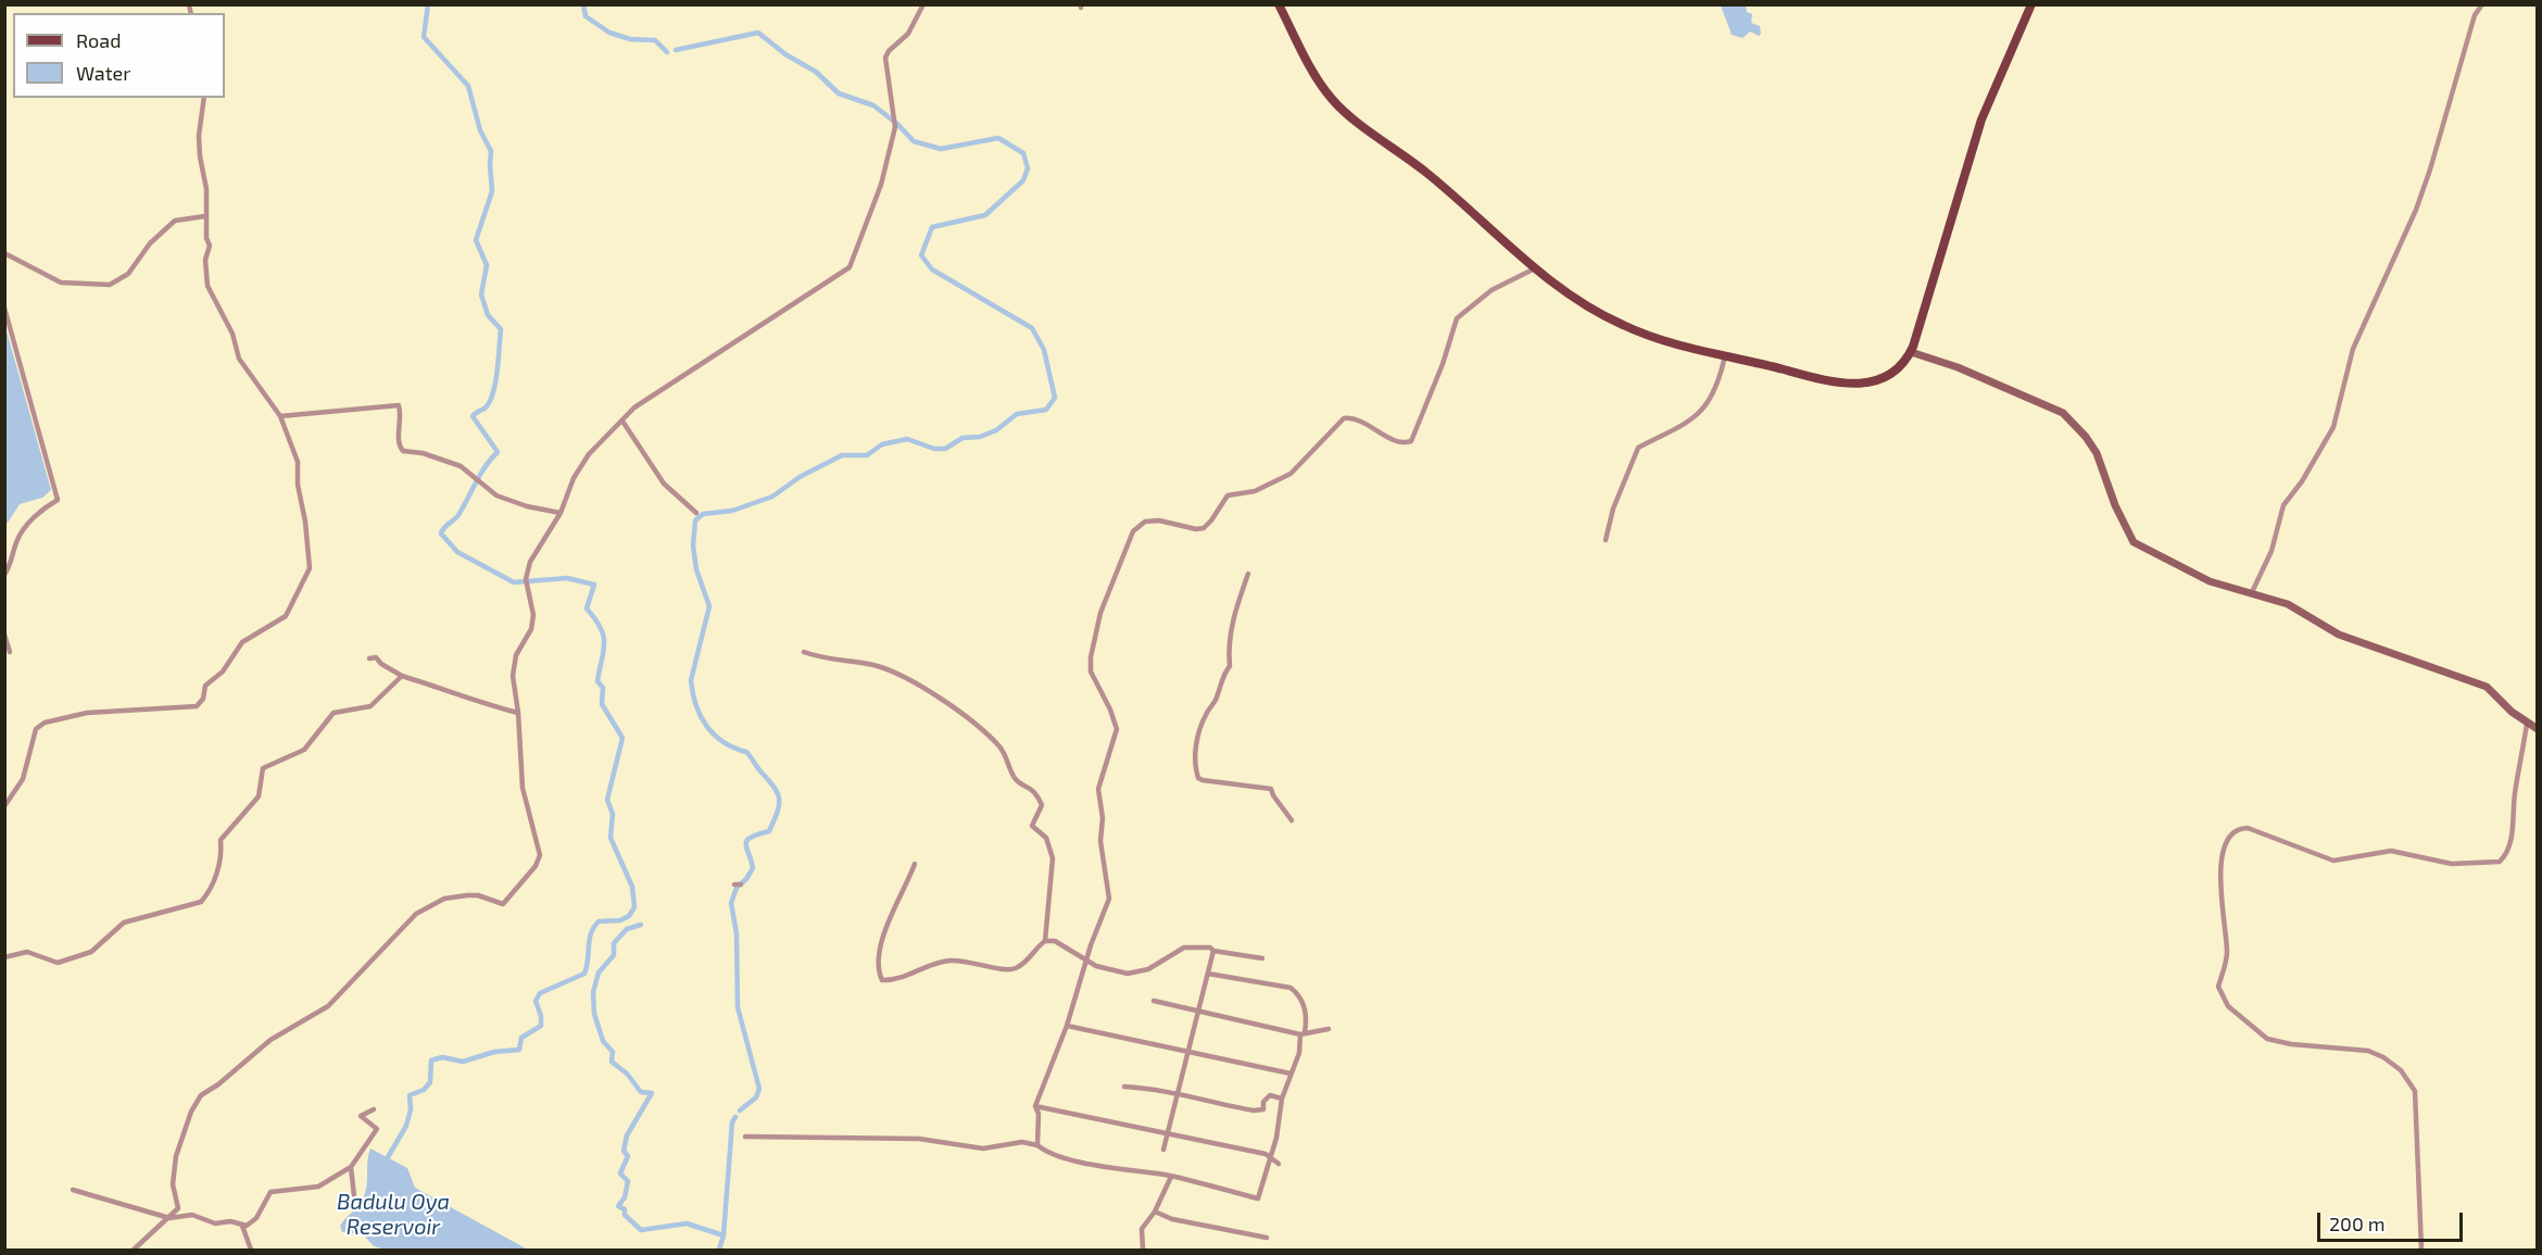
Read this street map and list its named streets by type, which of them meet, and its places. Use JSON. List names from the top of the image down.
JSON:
{
  "water": ["Badulu Oya Reservoir"],
  "legend": ["Road", "Water"],
  "scale_bar": "200 m"
}
